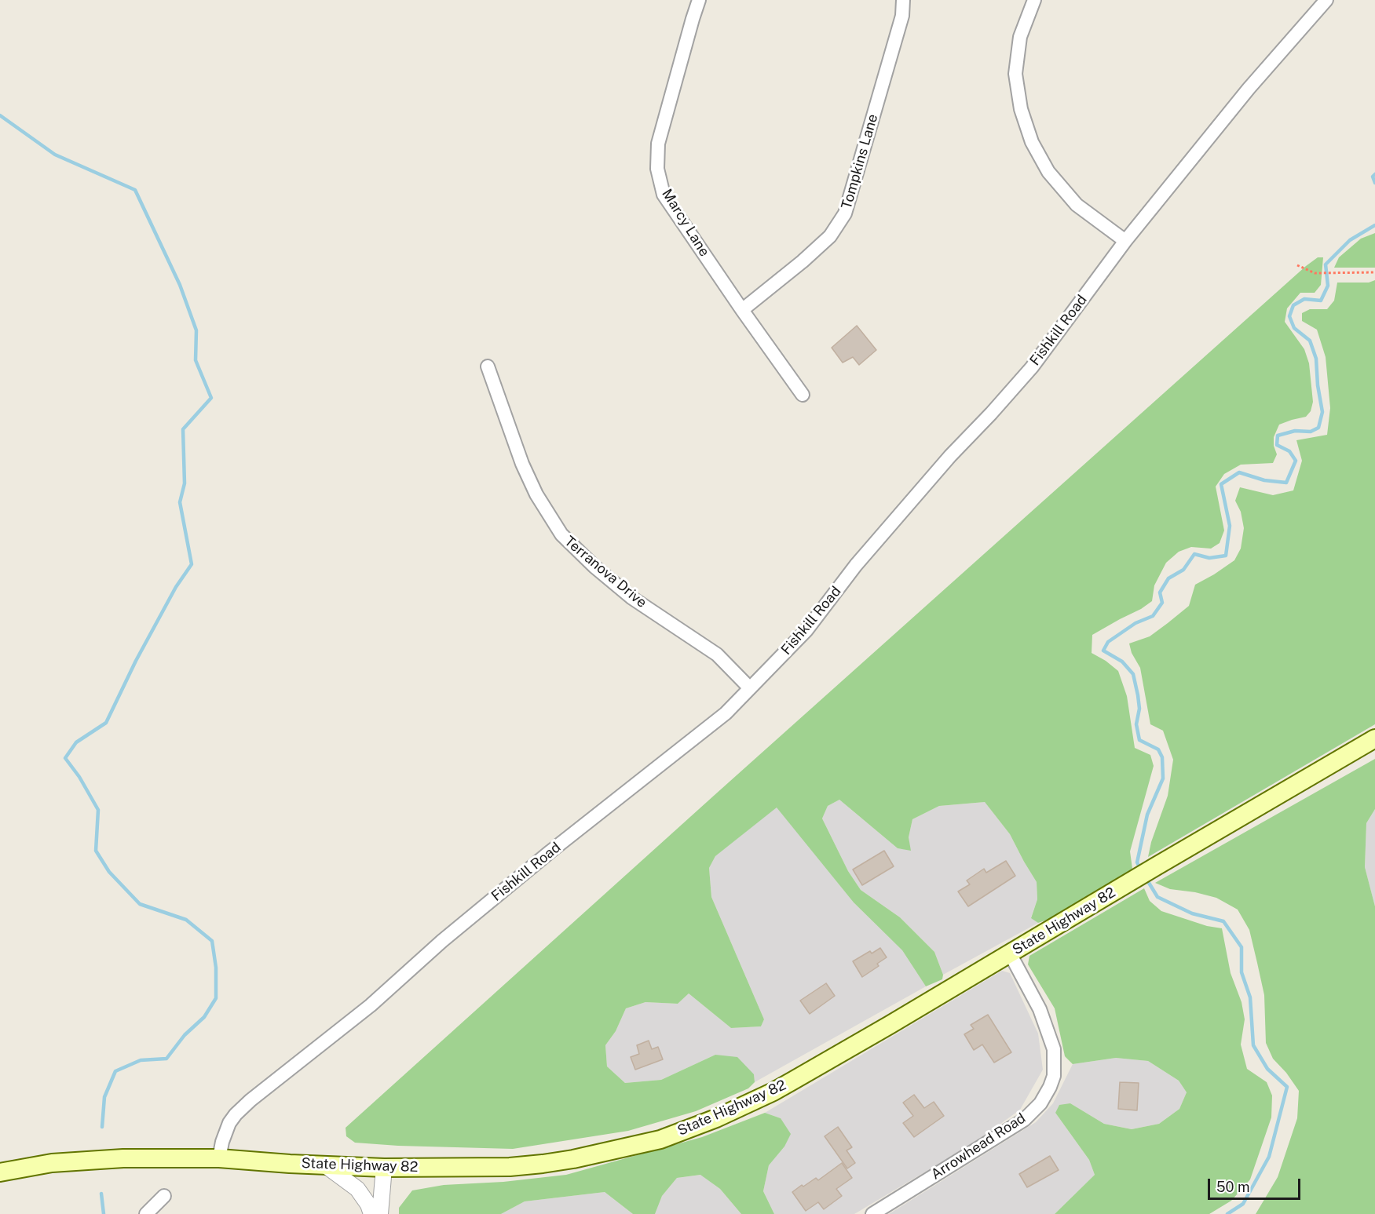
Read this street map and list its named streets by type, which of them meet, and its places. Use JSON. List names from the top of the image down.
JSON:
{
  "streets": {
    "main road": ["State Highway 82"],
    "street": [
      "Tompkins Lane",
      "Marcy Lane",
      "Fishkill Road",
      "Terranova Drive",
      "Arrowhead Road"
    ]
  },
  "crossings": [
    ["Tompkins Lane", "Marcy Lane"],
    ["Fishkill Road", "Terranova Drive"],
    ["Fishkill Road", "State Highway 82"],
    ["State Highway 82", "Arrowhead Road"]
  ],
  "scale_bar": "50 m"
}
